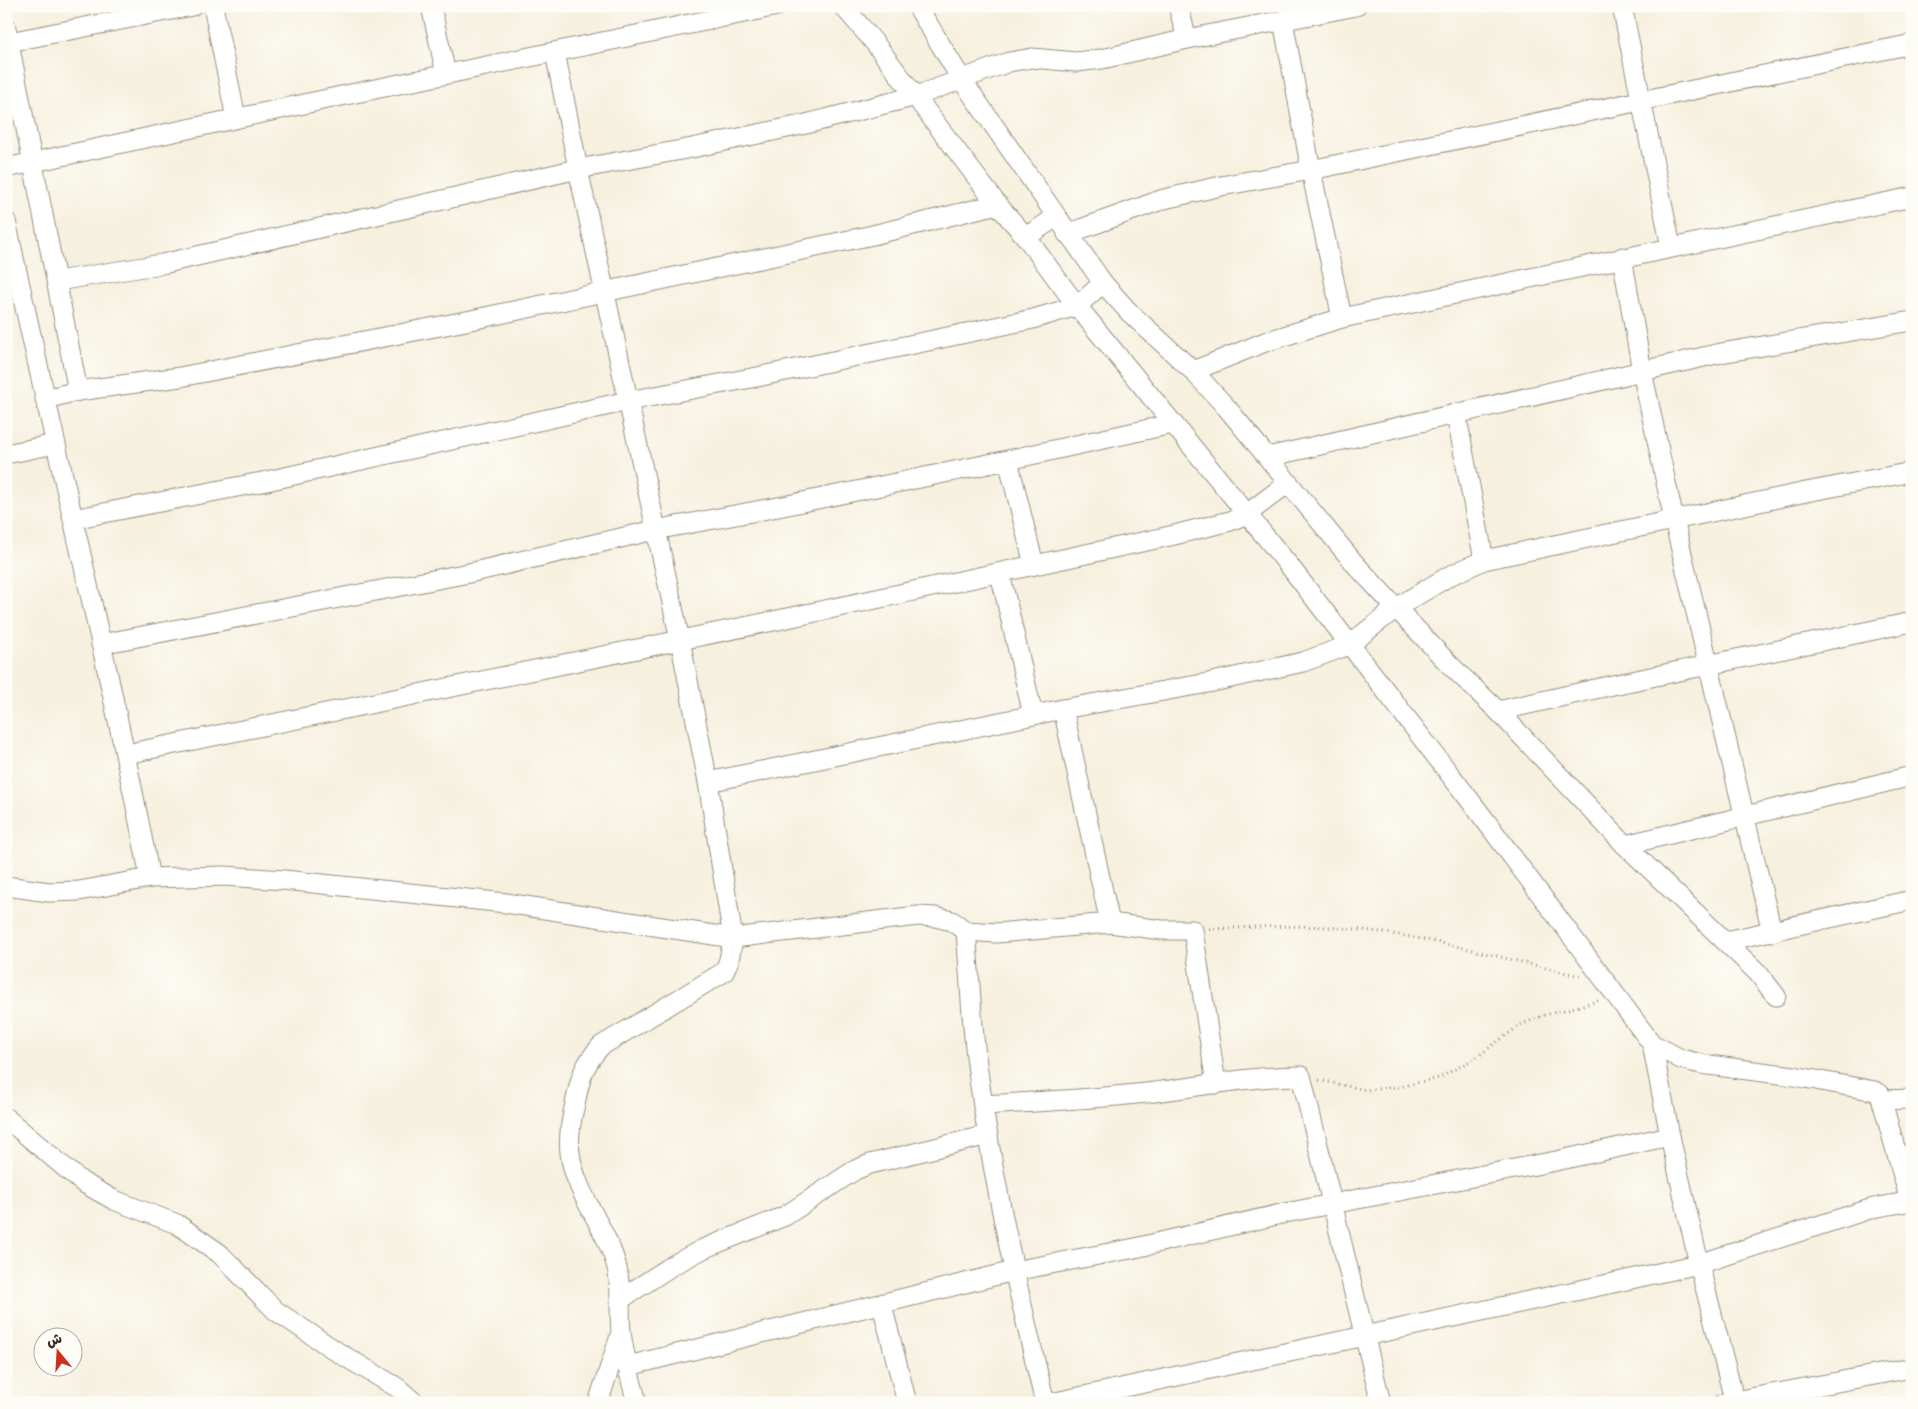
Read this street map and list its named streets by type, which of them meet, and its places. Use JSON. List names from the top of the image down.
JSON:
{
  "north": "top"
}
